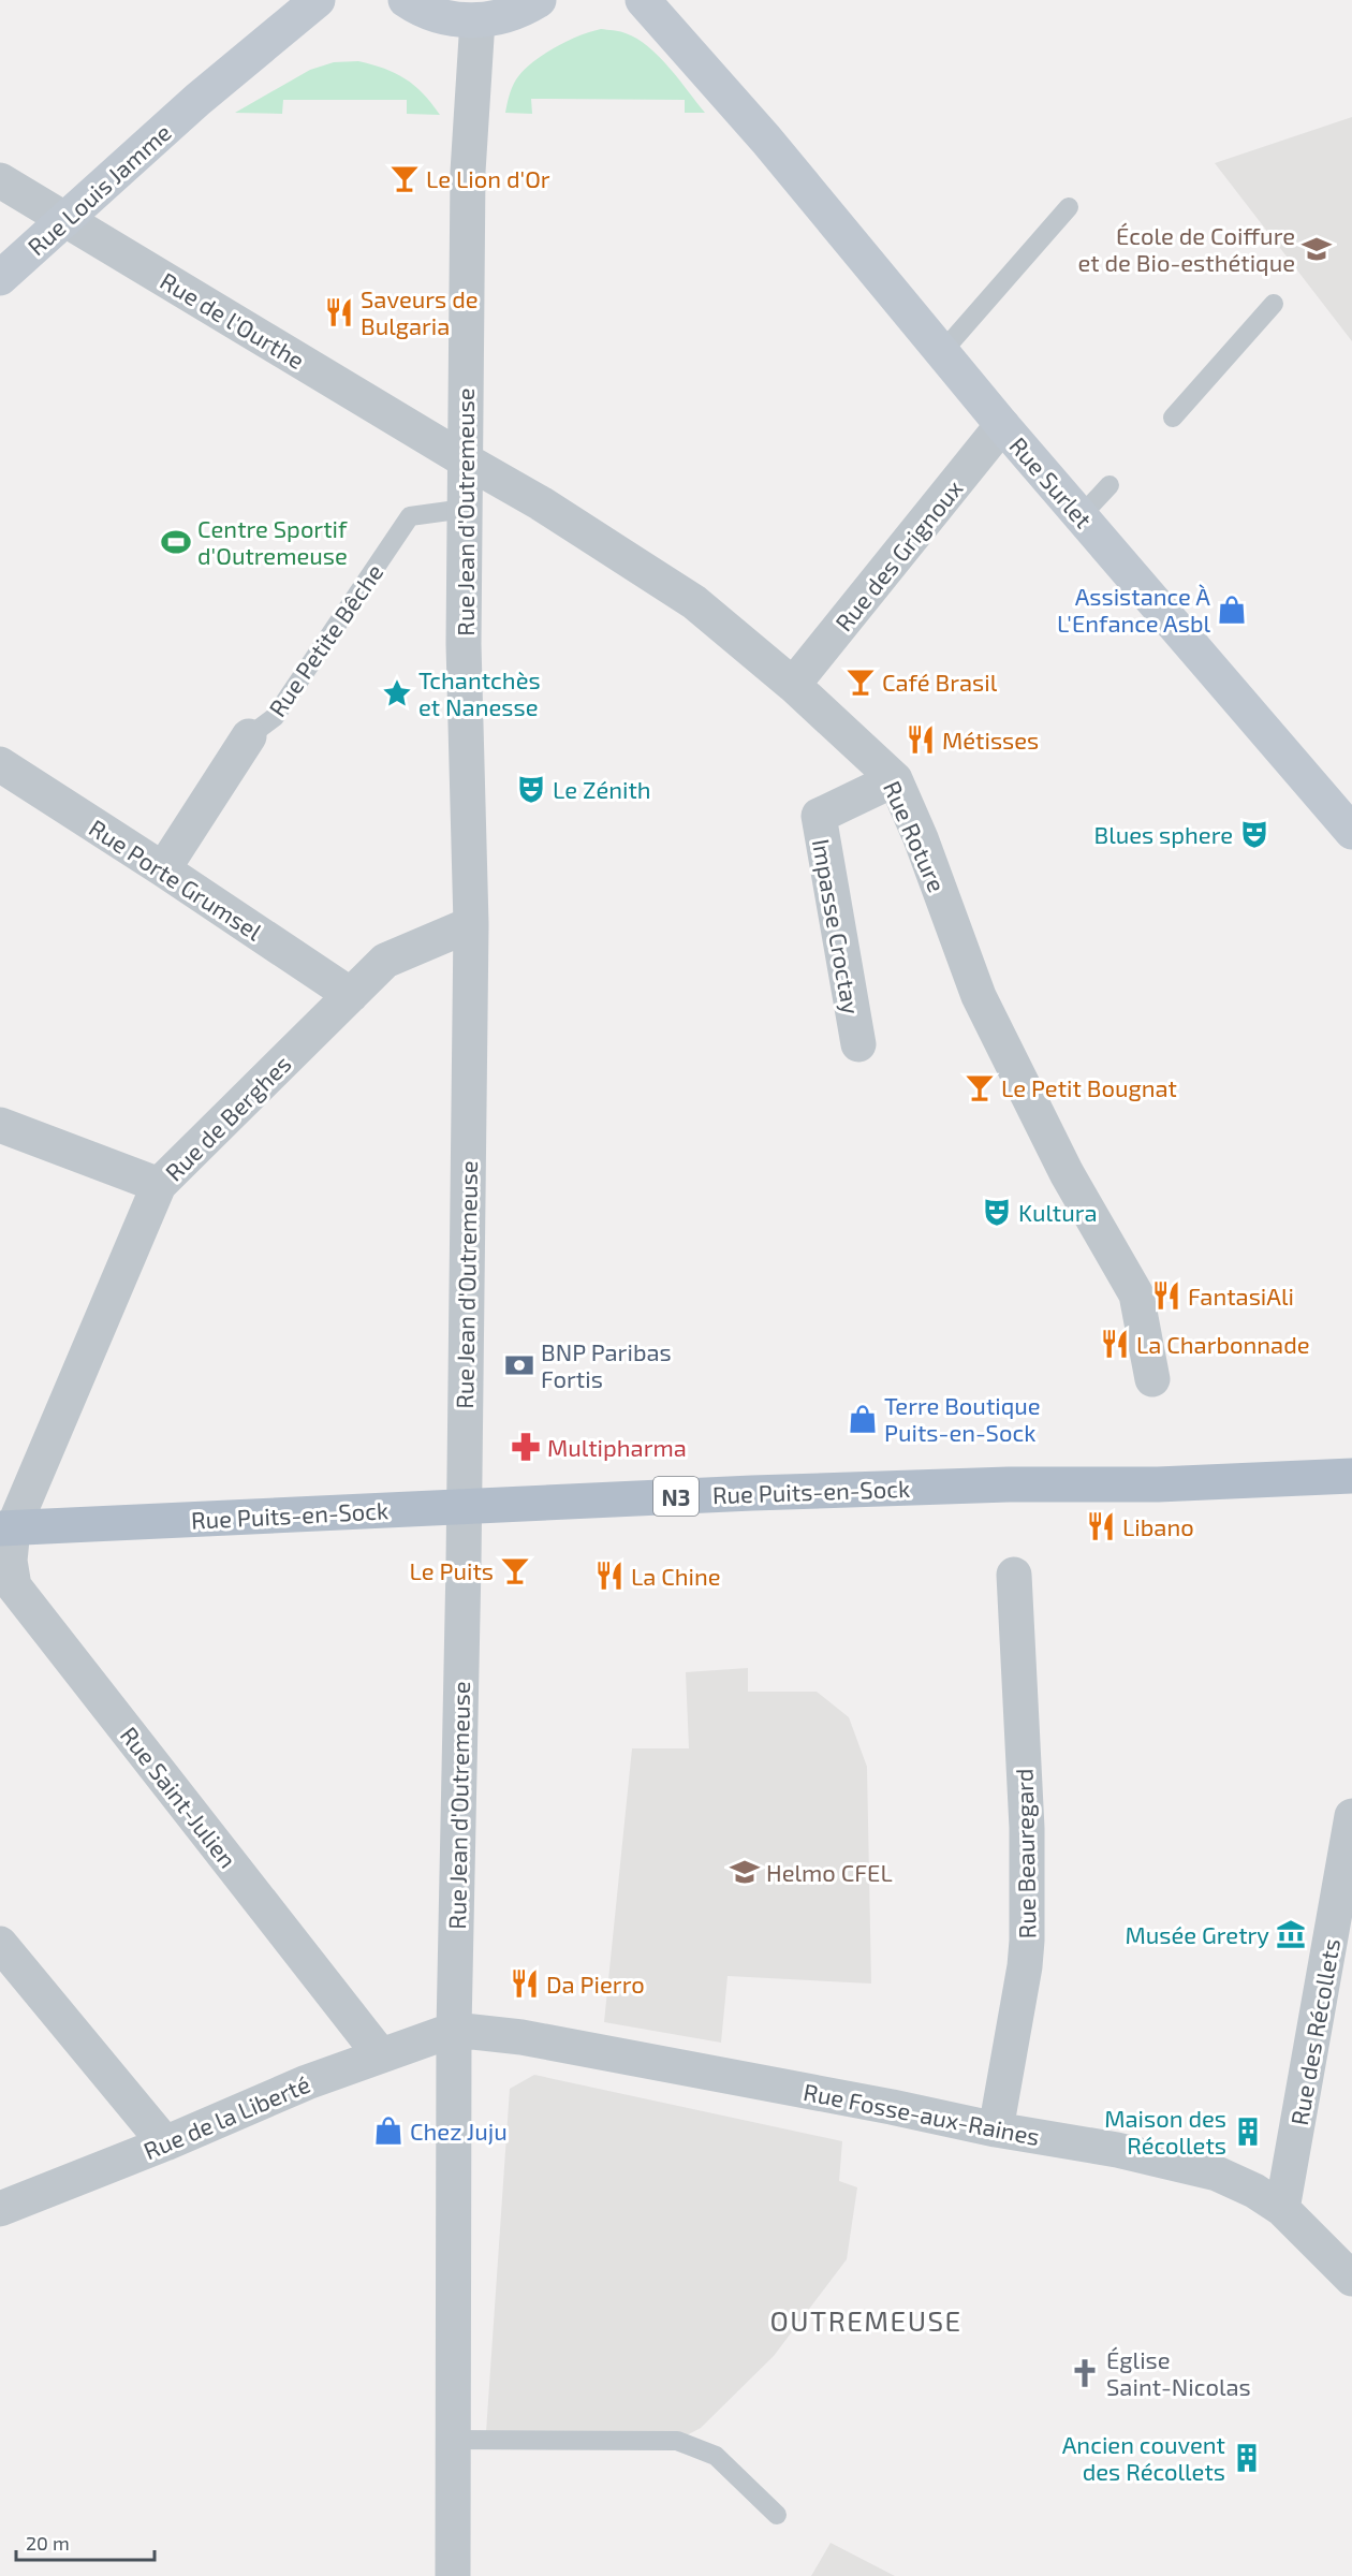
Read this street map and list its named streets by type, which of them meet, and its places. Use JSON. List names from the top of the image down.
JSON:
{
  "streets": {
    "main road": ["Rue Puits-en-Sock", "N3"],
    "street": [
      "Rue Louis Jamme",
      "Rue de l'Ourthe",
      "Rue Surlet",
      "Rue Jean d'Outremeuse",
      "Rue des Grignoux",
      "Rue Petite Bêche",
      "Rue Roture",
      "Rue Porte Grumsel",
      "Impasse Croctay",
      "Rue de Berghes",
      "Rue Saint-Julien",
      "Rue Beauregard",
      "Rue des Récollets",
      "Rue Fosse-aux-Raines",
      "Rue de la Liberté"
    ]
  },
  "crossings": [
    ["Rue Louis Jamme", "Rue de l'Ourthe"],
    ["Rue de l'Ourthe", "Rue Jean d'Outremeuse"],
    ["Rue de l'Ourthe", "Rue Roture"],
    ["Rue Surlet", "Rue des Grignoux"],
    ["Rue Jean d'Outremeuse", "Rue Petite Bêche"],
    ["Rue Jean d'Outremeuse", "Rue Roture"],
    ["Rue Jean d'Outremeuse", "Rue de Berghes"],
    ["Rue Jean d'Outremeuse", "Rue Puits-en-Sock"],
    ["Rue Jean d'Outremeuse", "Rue Fosse-aux-Raines"],
    ["Rue Jean d'Outremeuse", "Rue de la Liberté"],
    ["Rue des Grignoux", "Rue Roture"],
    ["Rue Petite Bêche", "Rue Porte Grumsel"],
    ["Rue Roture", "Impasse Croctay"],
    ["Rue Porte Grumsel", "Rue de Berghes"],
    ["Rue de Berghes", "Rue Puits-en-Sock"],
    ["Rue de Berghes", "Rue Saint-Julien"],
    ["Rue Puits-en-Sock", "Rue Saint-Julien"],
    ["Rue Saint-Julien", "Rue de la Liberté"],
    ["Rue Beauregard", "Rue Fosse-aux-Raines"],
    ["Rue des Récollets", "Rue Fosse-aux-Raines"],
    ["Rue Fosse-aux-Raines", "Rue de la Liberté"]
  ],
  "districts": ["OUTREMEUSE"],
  "places": {
    "bar": [
      "Le Lion d'Or",
      "Café Brasil",
      "Le Petit Bougnat",
      "Le Puits"
    ],
    "school or university": ["École de Coiffure et de Bio-esthétique", "Helmo CFEL"],
    "restaurant": [
      "Saveurs de Bulgaria",
      "Métisses",
      "FantasiAli",
      "La Charbonnade",
      "Libano",
      "La Chine",
      "Da Pierro"
    ],
    "sports": ["Centre Sportif d'Outremeuse"],
    "shop": ["Assistance À L'Enfance Asbl", "Terre Boutique Puits-en-Sock", "Chez Juju"],
    "place": ["Tchantchès et Nanesse"],
    "theatre": ["Le Zénith", "Blues sphere", "Kultura"],
    "bank": ["BNP Paribas Fortis"],
    "pharmacy": ["Multipharma"],
    "museum": ["Musée Gretry"],
    "building": ["Maison des Récollets", "Ancien couvent des Récollets"],
    "church": ["Église Saint-Nicolas"]
  },
  "scale_bar": "20 m"
}
